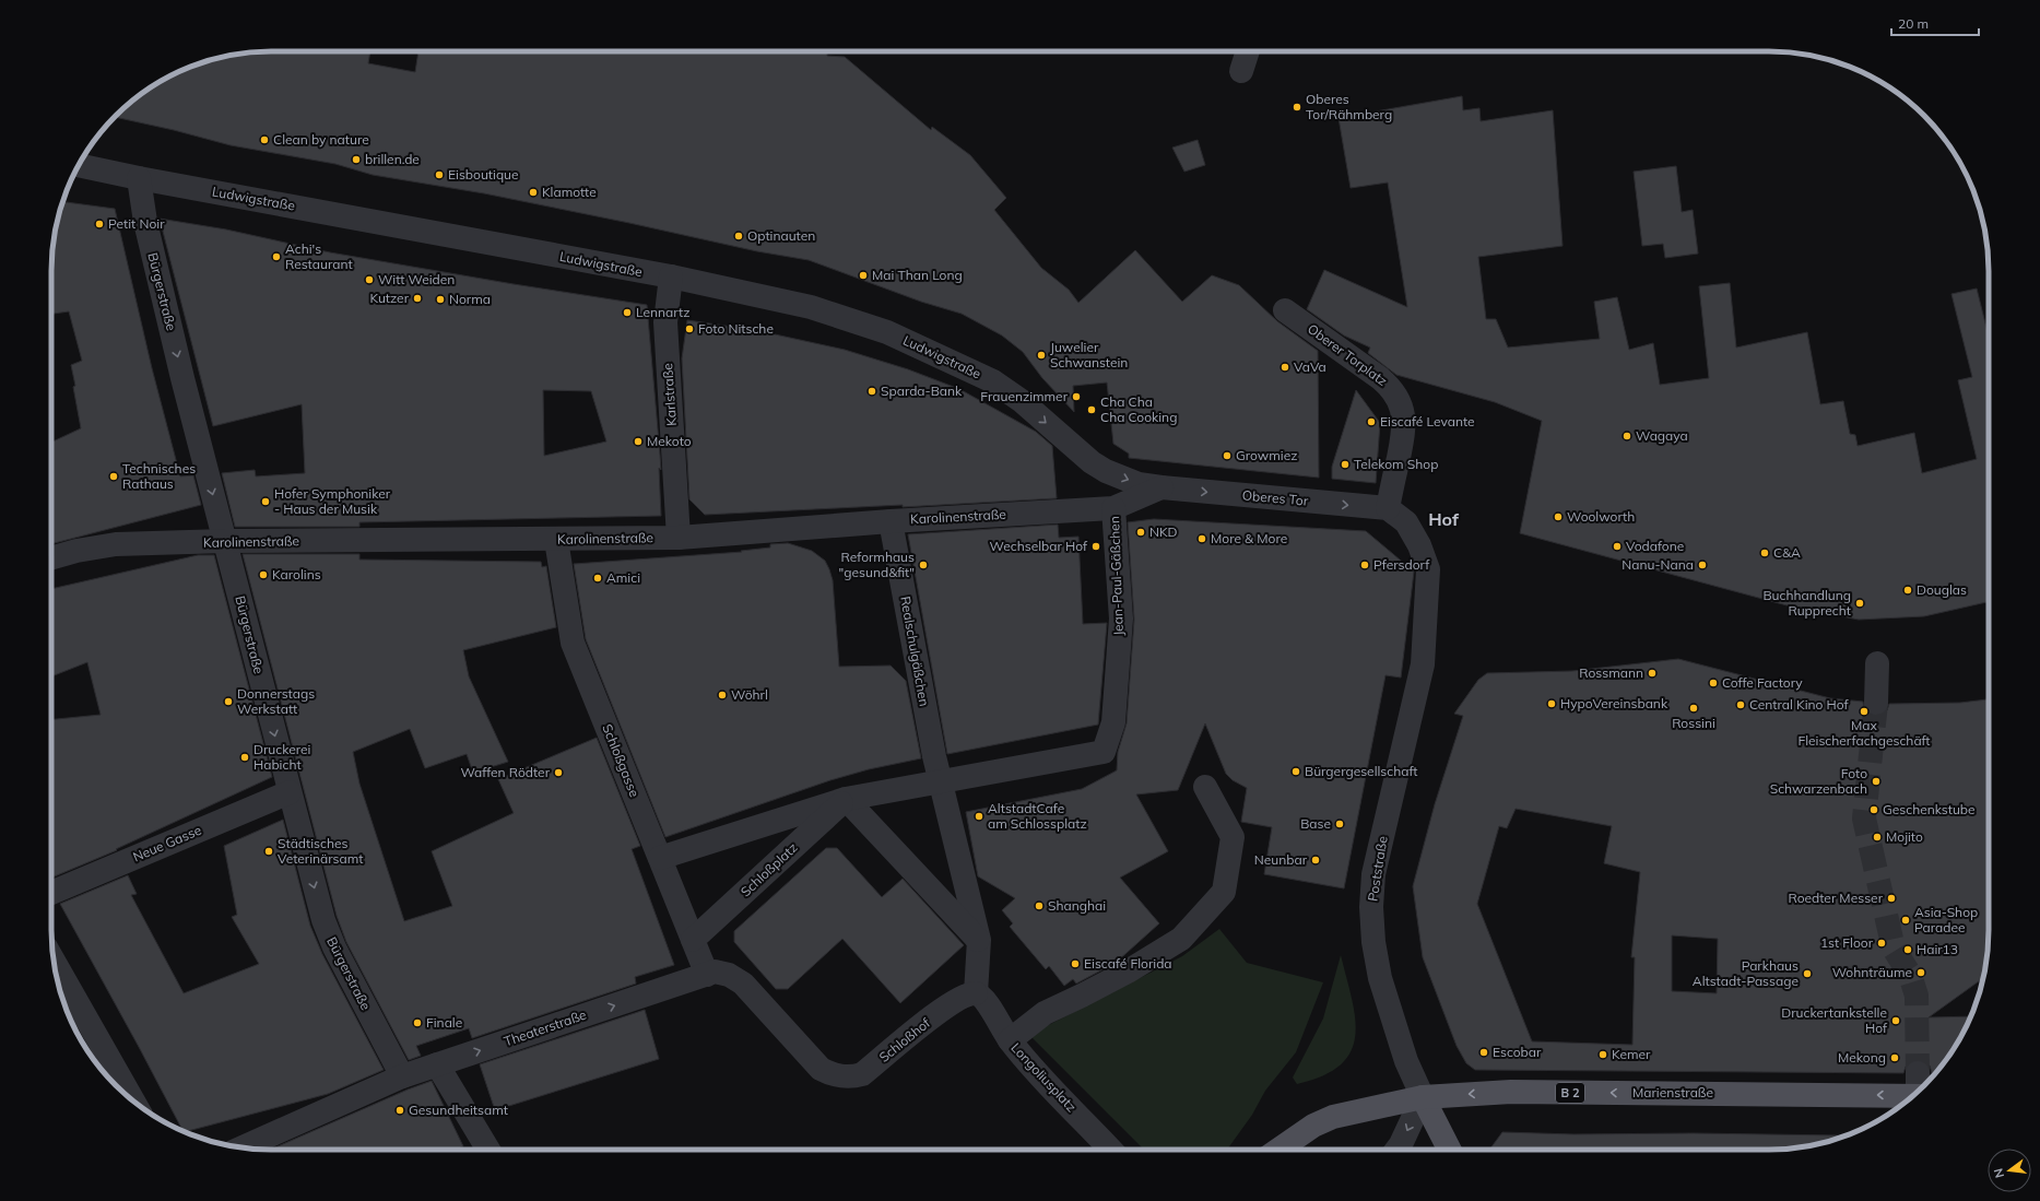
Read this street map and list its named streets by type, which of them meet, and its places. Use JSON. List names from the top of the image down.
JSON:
{
  "streets": {
    "main road": ["Poststraße", "B 2", "Marienstraße"],
    "street": [
      "Ludwigstraße",
      "Bürgerstraße",
      "Oberer Torplatz",
      "Karlstraße",
      "Oberes Tor",
      "Karolinenstraße",
      "Jean-Paul-Gäßchen",
      "Realschulgäßchen",
      "Schloßgasse",
      "Neue Gasse",
      "Schloßplatz",
      "Theaterstraße",
      "Schloßhof",
      "Longoliusplatz"
    ]
  },
  "crossings": [
    ["Ludwigstraße", "Bürgerstraße"],
    ["Ludwigstraße", "Karlstraße"],
    ["Ludwigstraße", "Oberes Tor"],
    ["Bürgerstraße", "Karolinenstraße"],
    ["Bürgerstraße", "Neue Gasse"],
    ["Bürgerstraße", "Theaterstraße"],
    ["Oberer Torplatz", "Oberes Tor"],
    ["Oberer Torplatz", "Poststraße"],
    ["Karlstraße", "Karolinenstraße"],
    ["Oberes Tor", "Karolinenstraße"],
    ["Oberes Tor", "Poststraße"],
    ["Karolinenstraße", "Jean-Paul-Gäßchen"],
    ["Karolinenstraße", "Realschulgäßchen"],
    ["Karolinenstraße", "Schloßgasse"],
    ["Jean-Paul-Gäßchen", "Realschulgäßchen"],
    ["Schloßgasse", "Schloßplatz"],
    ["Schloßgasse", "Theaterstraße"],
    ["Poststraße", "B 2"],
    ["Poststraße", "Marienstraße"],
    ["Theaterstraße", "Schloßhof"],
    ["Schloßhof", "Longoliusplatz"],
    ["B 2", "Marienstraße"]
  ],
  "one_way": [
    "Ludwigstraße",
    "Bürgerstraße",
    "Oberes Tor",
    "Theaterstraße",
    "Marienstraße"
  ],
  "districts": ["Hof"],
  "places": [
    "Oberes Tor/Rähmberg",
    "Clean by nature",
    "brillen.de",
    "Eisboutique",
    "Klamotte",
    "Petit Noir",
    "Optinauten",
    "Achi's Restaurant",
    "Mai Than Long",
    "Witt Weiden",
    "Kutzer",
    "Norma",
    "Lennartz",
    "Foto Nitsche",
    "Juwelier Schwanstein",
    "VaVa",
    "Sparda-Bank",
    "Frauenzimmer",
    "Cha Cha Cha Cooking",
    "Eiscafé Levante",
    "Wagaya",
    "Mekoto",
    "Growmiez",
    "Telekom Shop",
    "Technisches Rathaus",
    "Hofer Symphoniker - Haus der Musik",
    "Woolworth",
    "NKD",
    "More & More",
    "Wechselbar Hof",
    "Vodafone",
    "C&A",
    "Reformhaus \"gesund&fit\"",
    "Pfersdorf",
    "Nanu-Nana",
    "Karolins",
    "Amici",
    "Douglas",
    "Buchhandlung Rupprecht",
    "Rossmann",
    "Coffe Factory",
    "Wöhrl",
    "Donnerstags Werkstatt",
    "HypoVereinsbank",
    "Central Kino Hof",
    "Rossini",
    "Max Fleischerfachgeschäft",
    "Druckerei Habicht",
    "Bürgergesellschaft",
    "Waffen Rödter",
    "Foto Schwarzenbach",
    "Geschenkstube",
    "AltstadtCafe am Schlossplatz",
    "Base",
    "Mojito",
    "Städtisches Veterinärsamt",
    "Neunbar",
    "Roedter Messer",
    "Shanghai",
    "Asia-Shop Paradee",
    "1st Floor",
    "Hair13",
    "Eiscafé Florida",
    "Wohnträume",
    "Parkhaus Altstadt-Passage",
    "Druckertankstelle Hof",
    "Finale",
    "Escobar",
    "Kemer",
    "Mekong",
    "Gesundheitsamt"
  ],
  "scale_bar": "20 m",
  "north": "left"
}
